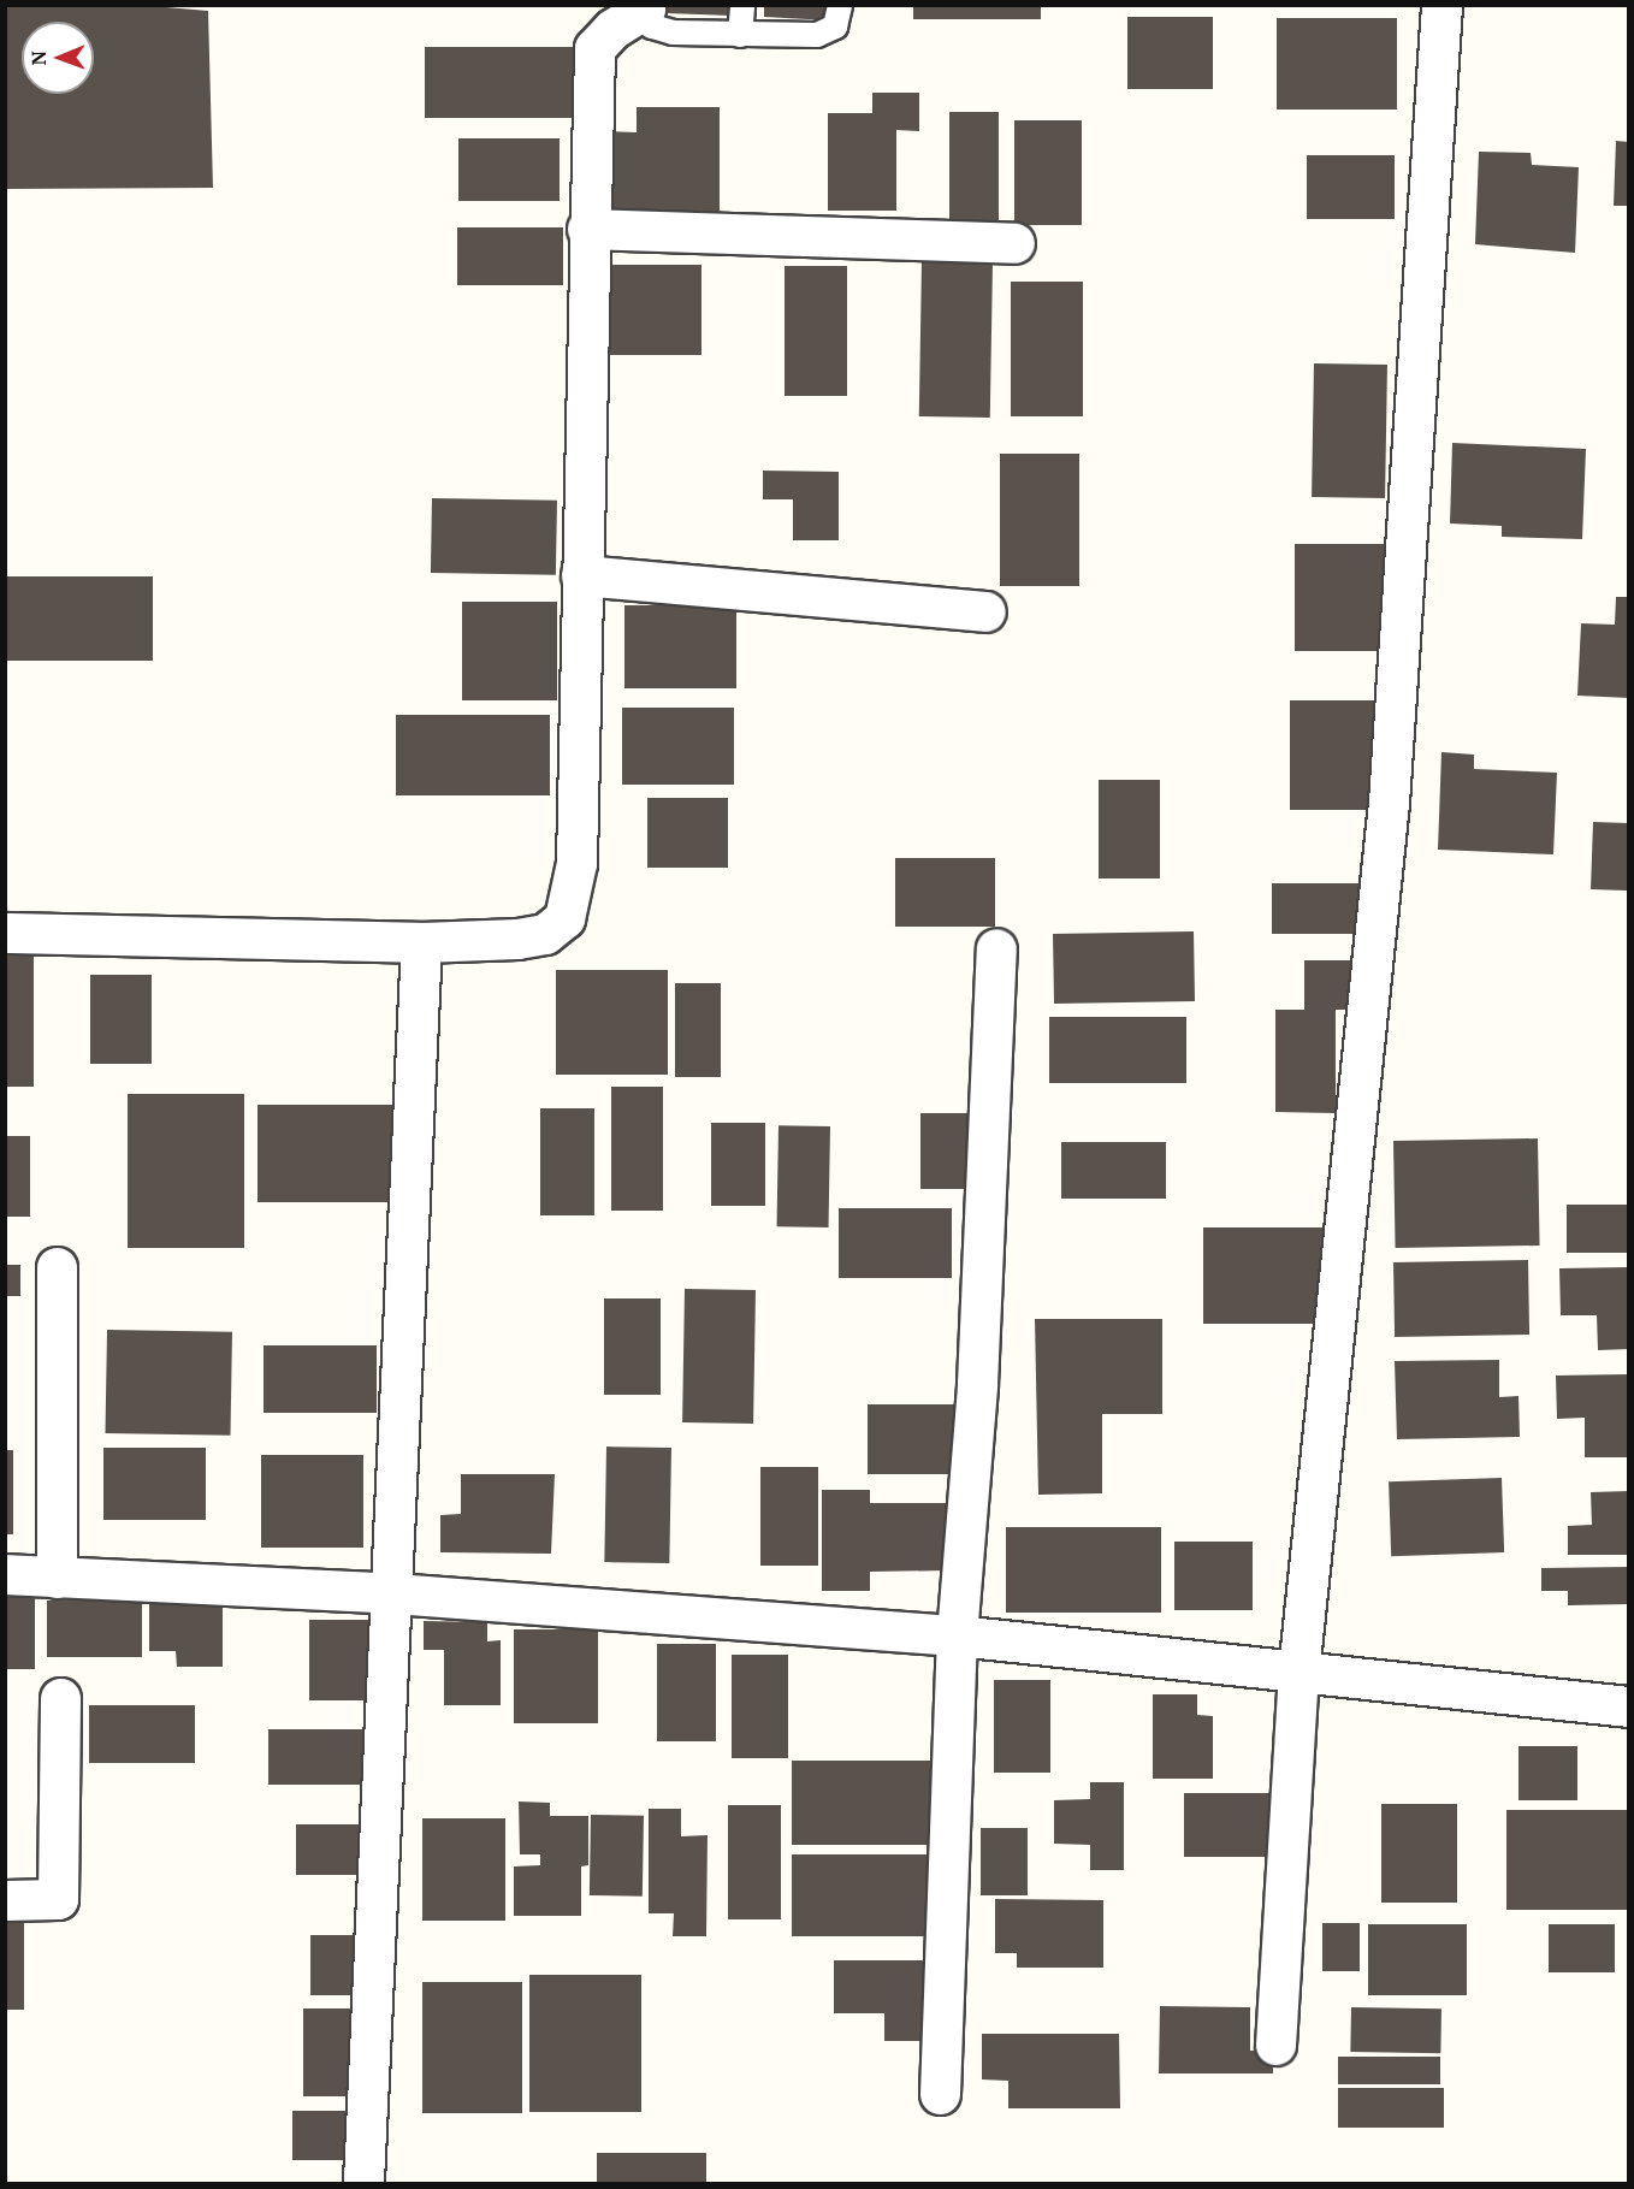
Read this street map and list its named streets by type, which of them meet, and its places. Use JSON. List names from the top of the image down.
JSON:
{
  "north": "left"
}
